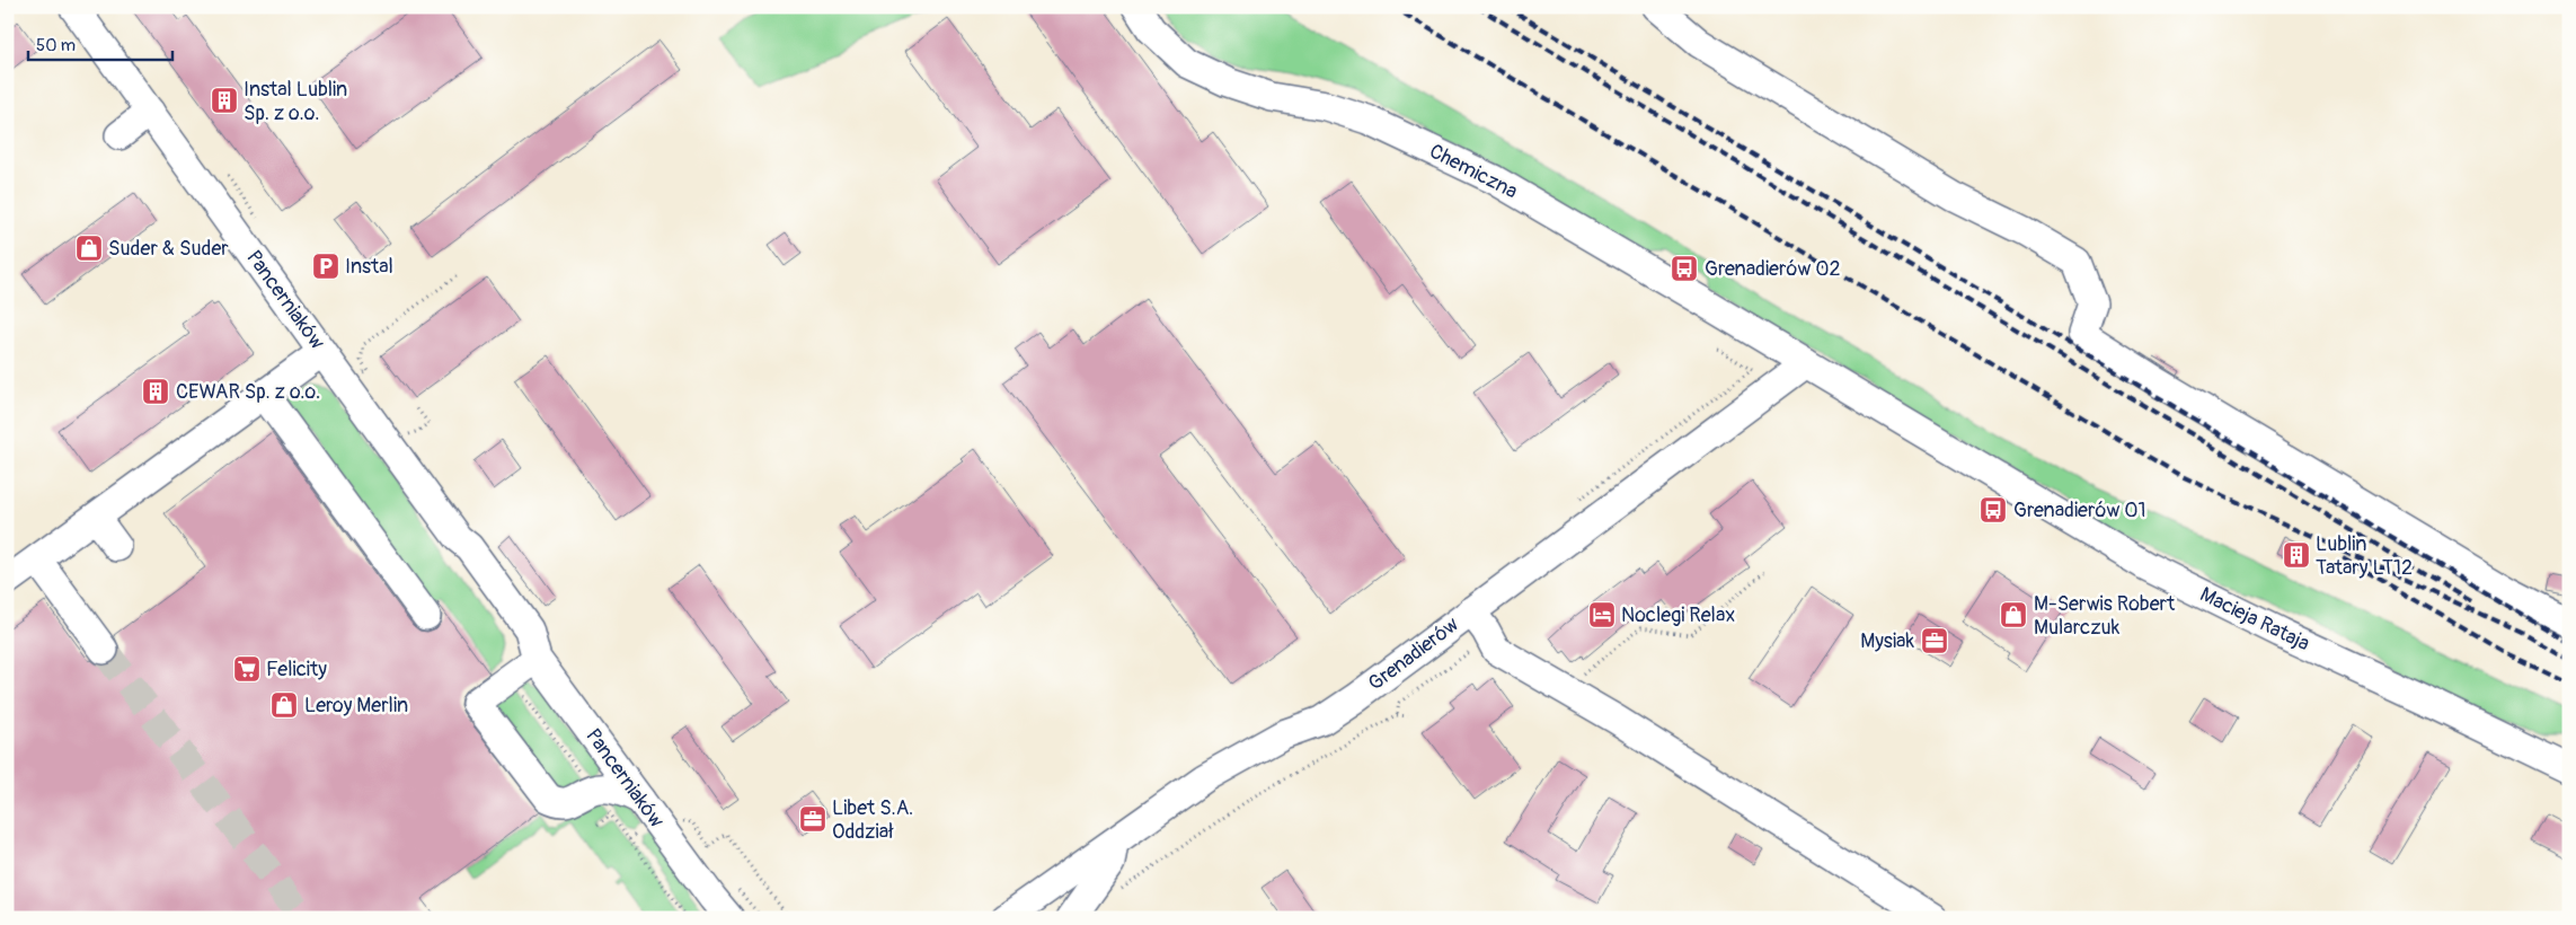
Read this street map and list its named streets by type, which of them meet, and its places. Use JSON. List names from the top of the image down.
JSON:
{
  "streets": {
    "street": [
      "Chemiczna",
      "Pancerniaków",
      "Macieja Rataja",
      "Grenadierów"
    ]
  },
  "crossings": [
    ["Chemiczna", "Macieja Rataja"],
    ["Chemiczna", "Grenadierów"],
    ["Macieja Rataja", "Grenadierów"]
  ],
  "places": {
    "building": ["Instal Lublin Sp. z o.o.", "CEWAR Sp. z o.o.", "Lublin Tatary LT12"],
    "shop": ["Suder & Suder", "M-Serwis Robert Mularczuk", "Leroy Merlin"],
    "parking": ["Instal"],
    "bus stop": ["Grenadierów 02", "Grenadierów 01"],
    "hotel": ["Noclegi Relax"],
    "office": ["Mysiak", "Libet S.A. Oddział"],
    "supermarket": ["Felicity"]
  },
  "scale_bar": "50 m"
}
